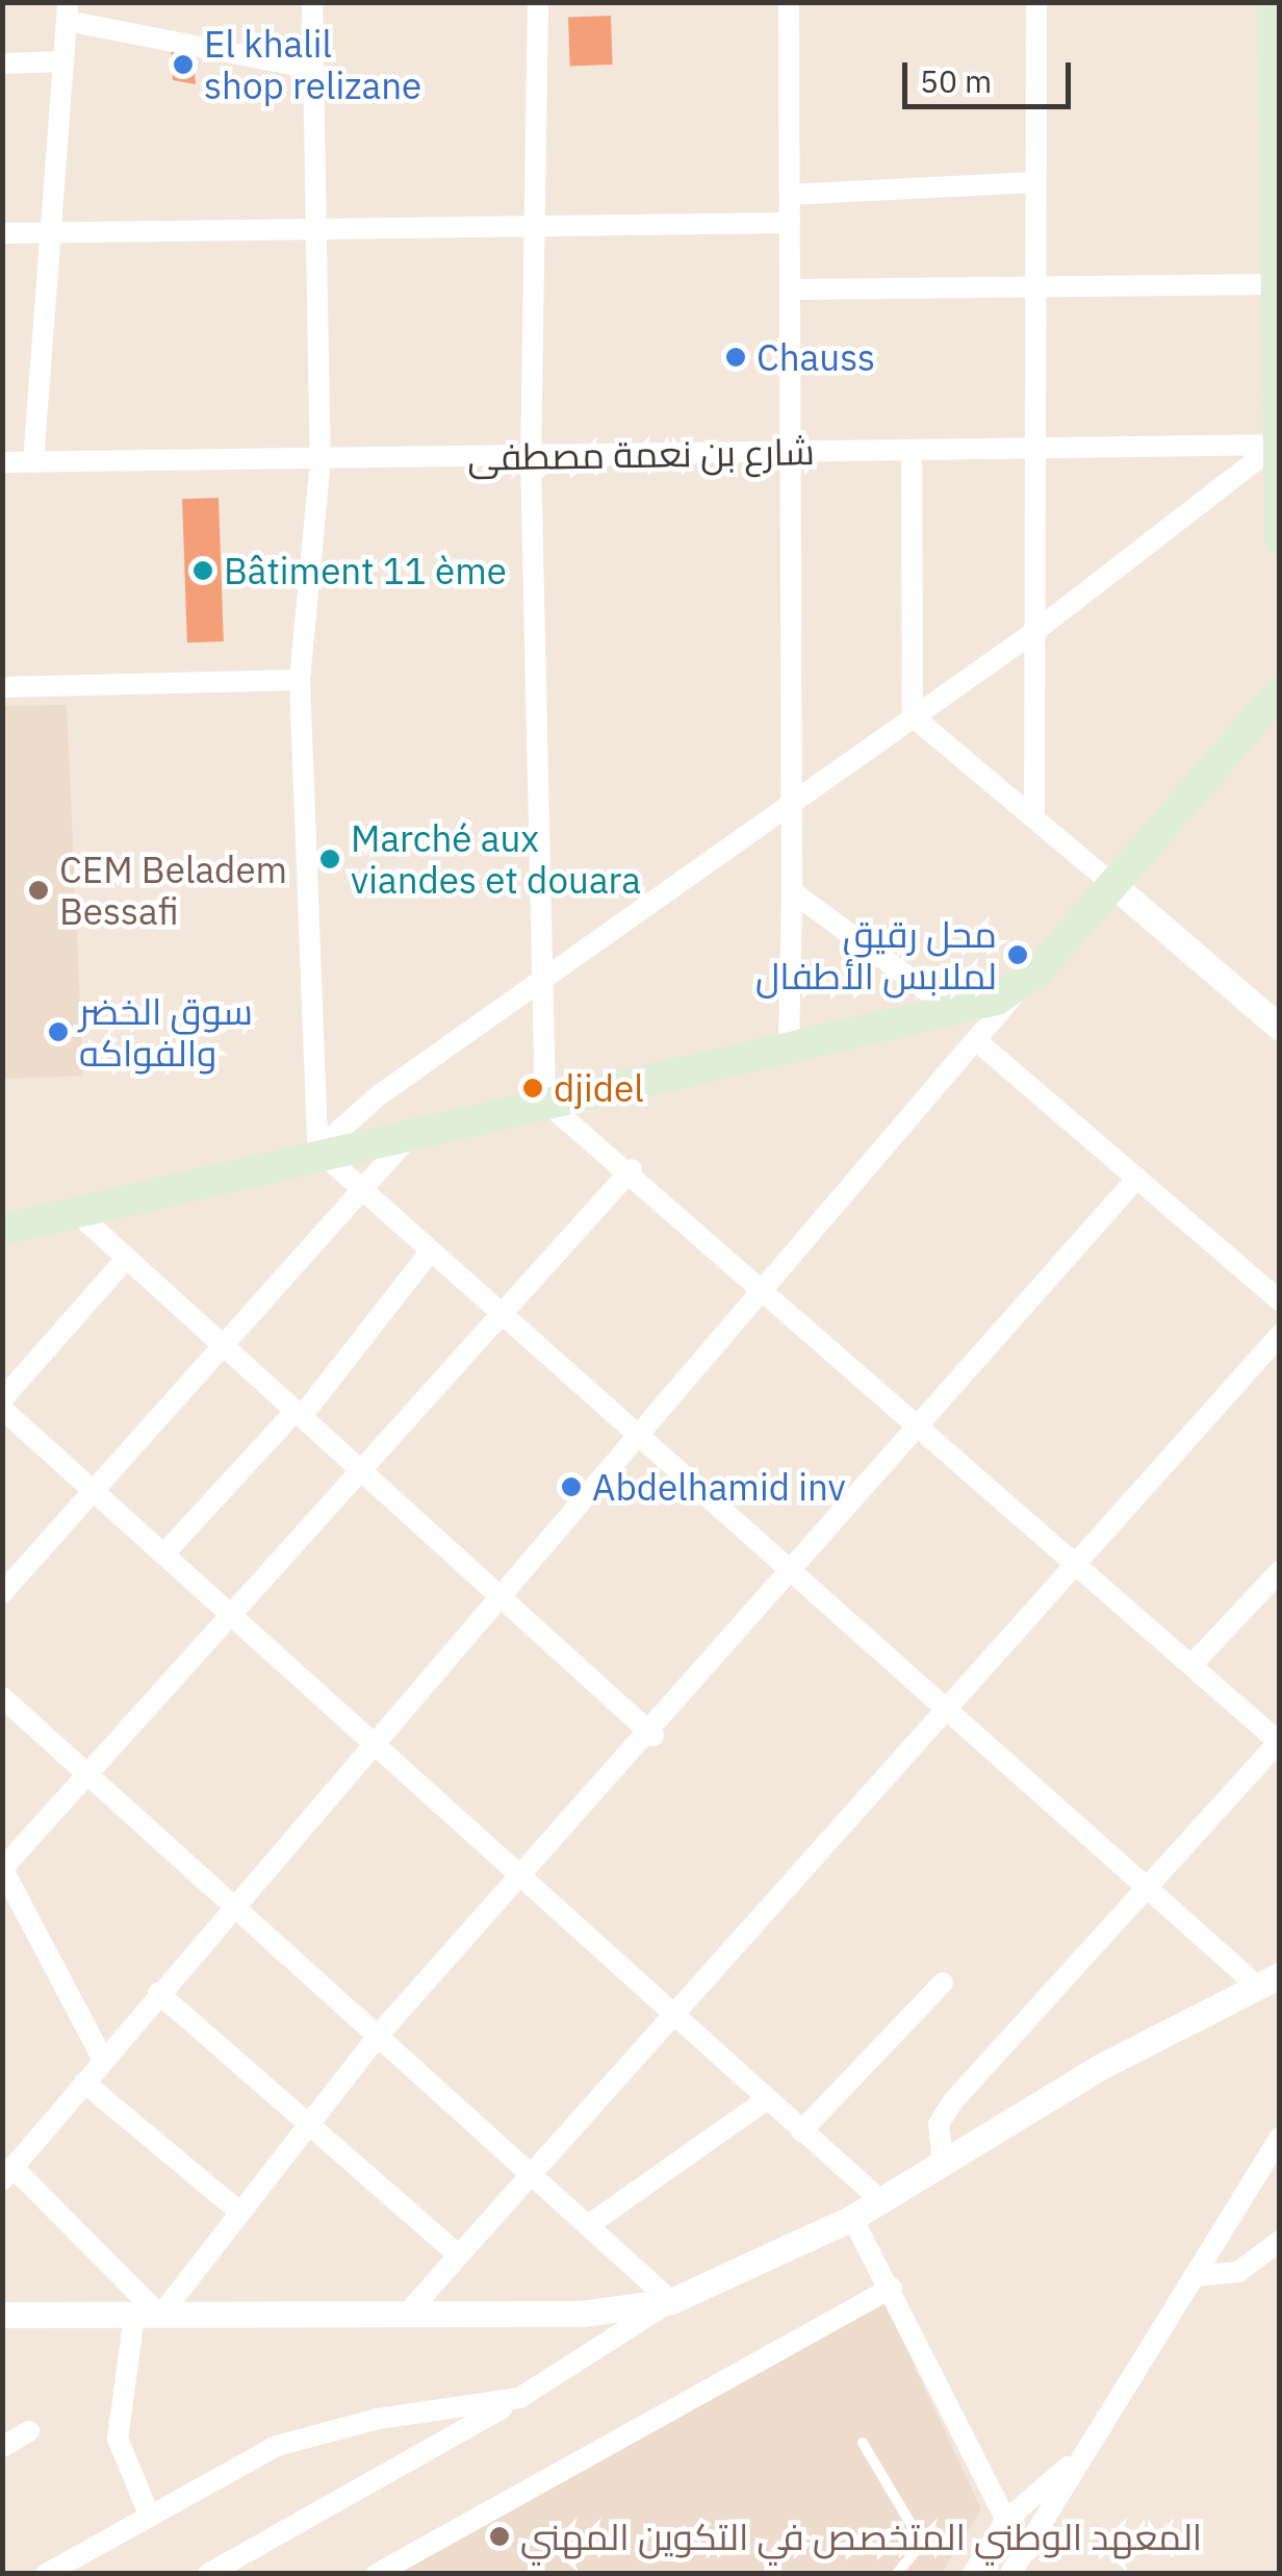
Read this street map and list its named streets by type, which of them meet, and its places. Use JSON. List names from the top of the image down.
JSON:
{
  "streets": {
    "street": ["شارع بن نعمة مصطفى"]
  },
  "places": [
    "El khalil shop relizane",
    "Chauss",
    "Bâtiment 11 ème",
    "Marché aux viandes et douara",
    "CEM Beladem Bessafi",
    "محل رقيق لملابس الأطفال",
    "سوق الخضر والفواكه",
    "djidel",
    "Abdelhamid inv",
    "المعهد الوطني المتخصص في التكوين المهني"
  ],
  "scale_bar": "50 m"
}
